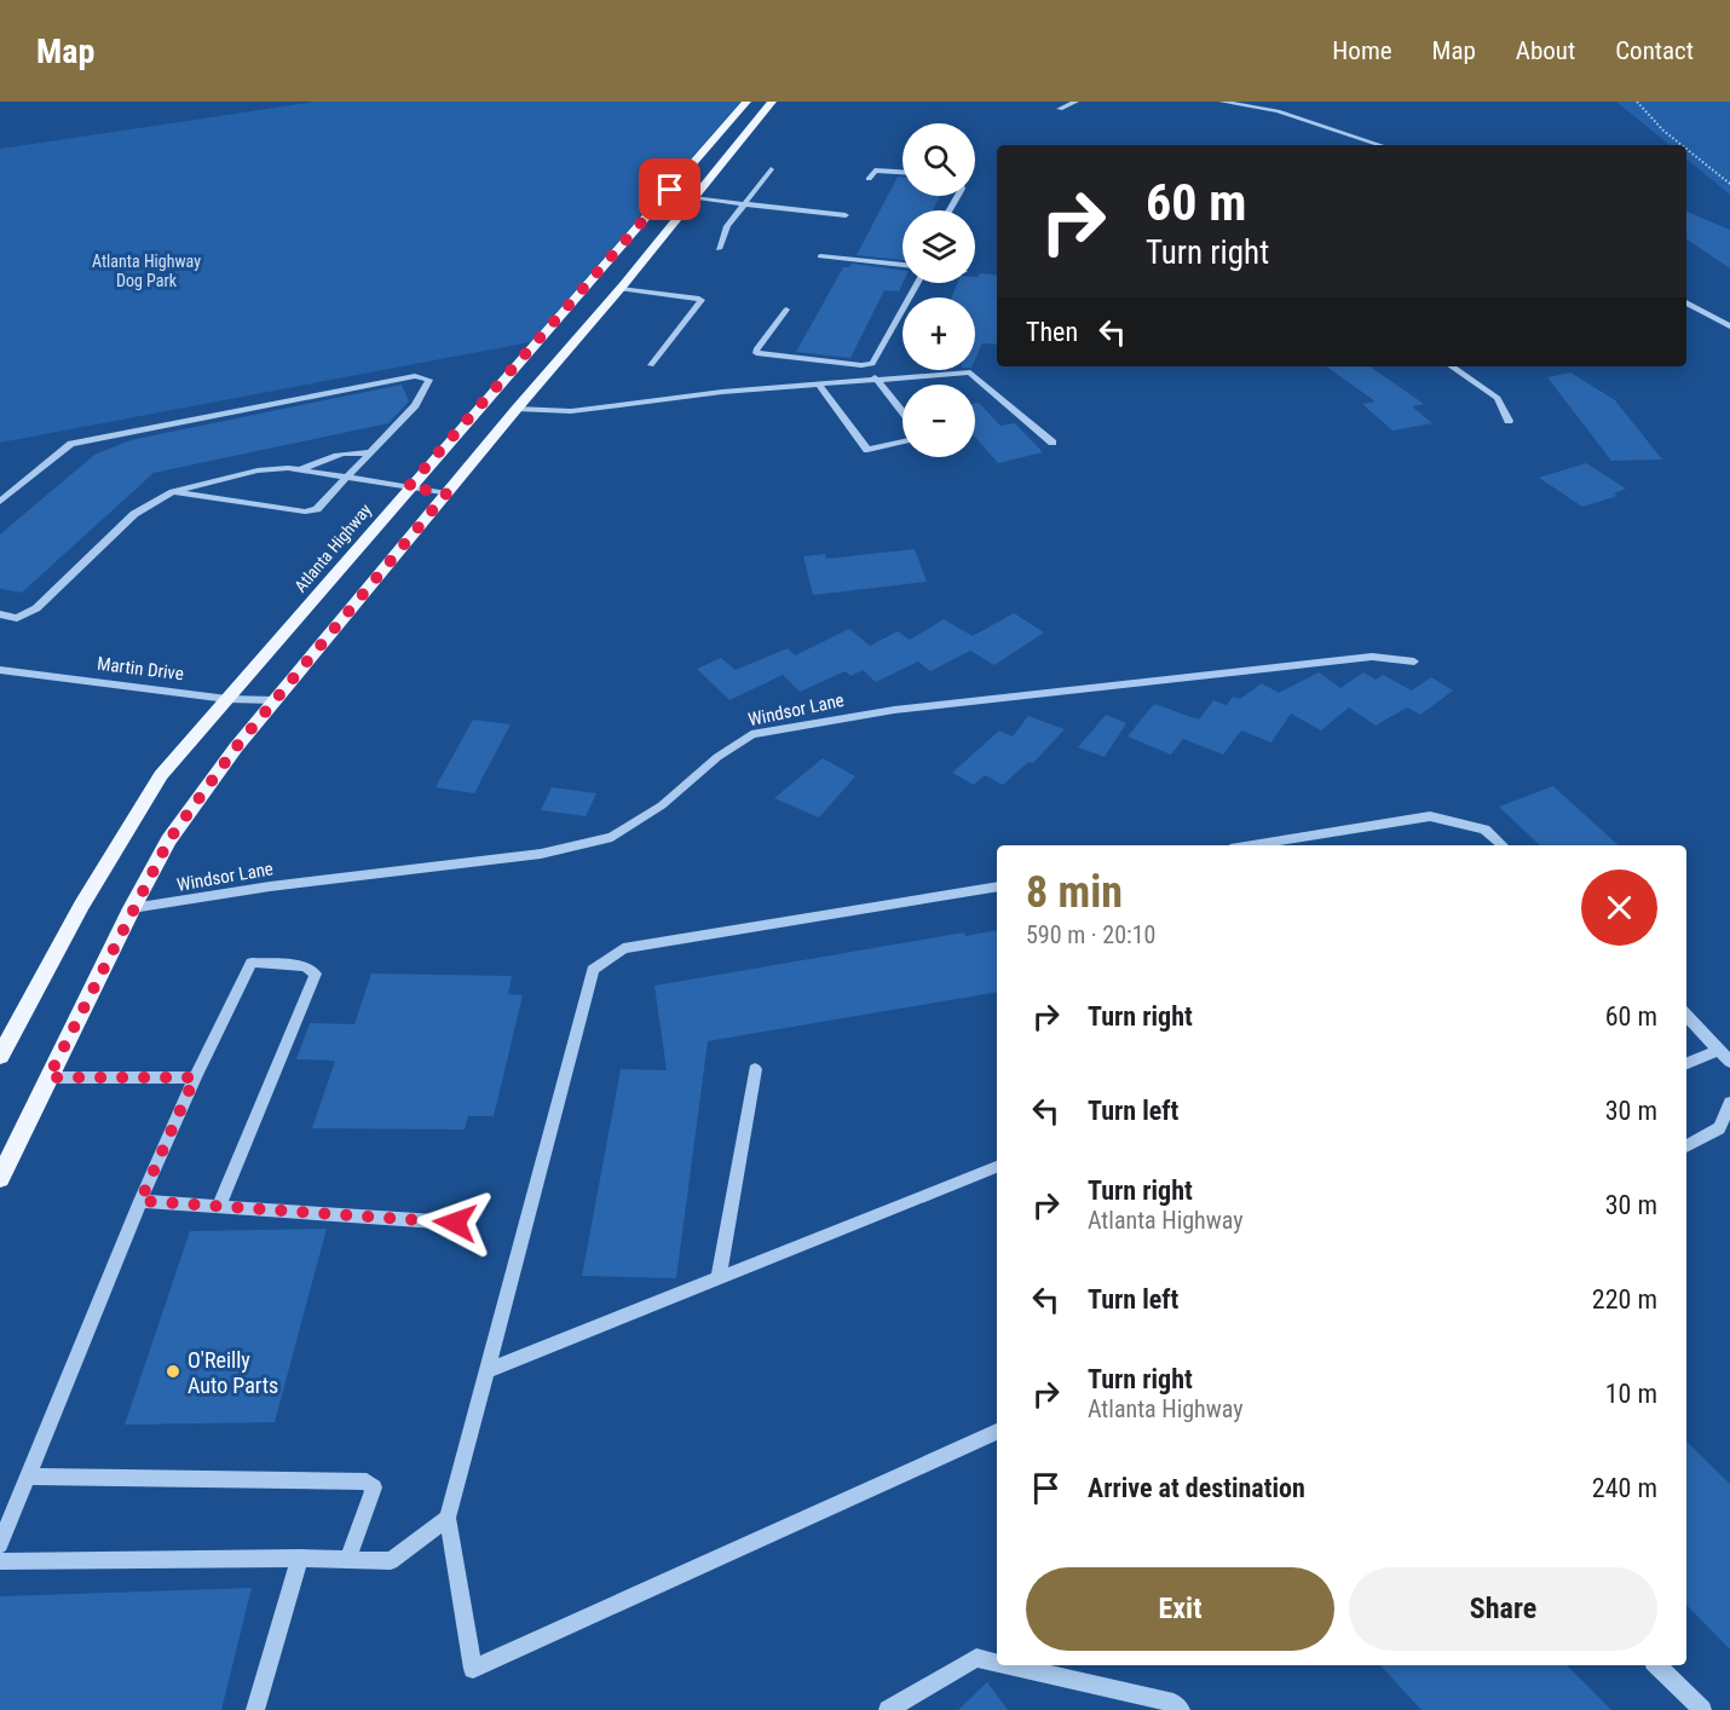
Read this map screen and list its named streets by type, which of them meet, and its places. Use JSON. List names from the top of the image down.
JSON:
{
  "streets": {
    "main road": ["Atlanta Highway"],
    "street": ["Martin Drive", "Windsor Lane"]
  },
  "crossings": [
    ["Atlanta Highway", "Martin Drive"]
  ],
  "parks": ["Atlanta Highway Dog Park"],
  "places": ["O'Reilly Auto Parts"],
  "page": {
    "header": "Map",
    "nav": [
      "Home",
      "Map",
      "About",
      "Contact"
    ],
    "map_buttons": ["+", "−"],
    "turn": ["60 m", "Turn right"],
    "then": "Then",
    "heading": ["8 min", "590 m · 20:10"],
    "list": [
      {
        "name": "Turn right",
        "value": "60 m"
      },
      {
        "name": "Turn left",
        "value": "30 m"
      },
      {
        "name": "Turn right",
        "note": "Atlanta Highway",
        "value": "30 m"
      },
      {
        "name": "Turn left",
        "value": "220 m"
      },
      {
        "name": "Turn right",
        "note": "Atlanta Highway",
        "value": "10 m"
      },
      {
        "name": "Arrive at destination",
        "value": "240 m"
      }
    ],
    "buttons": ["Exit", "Share"]
  }
}
